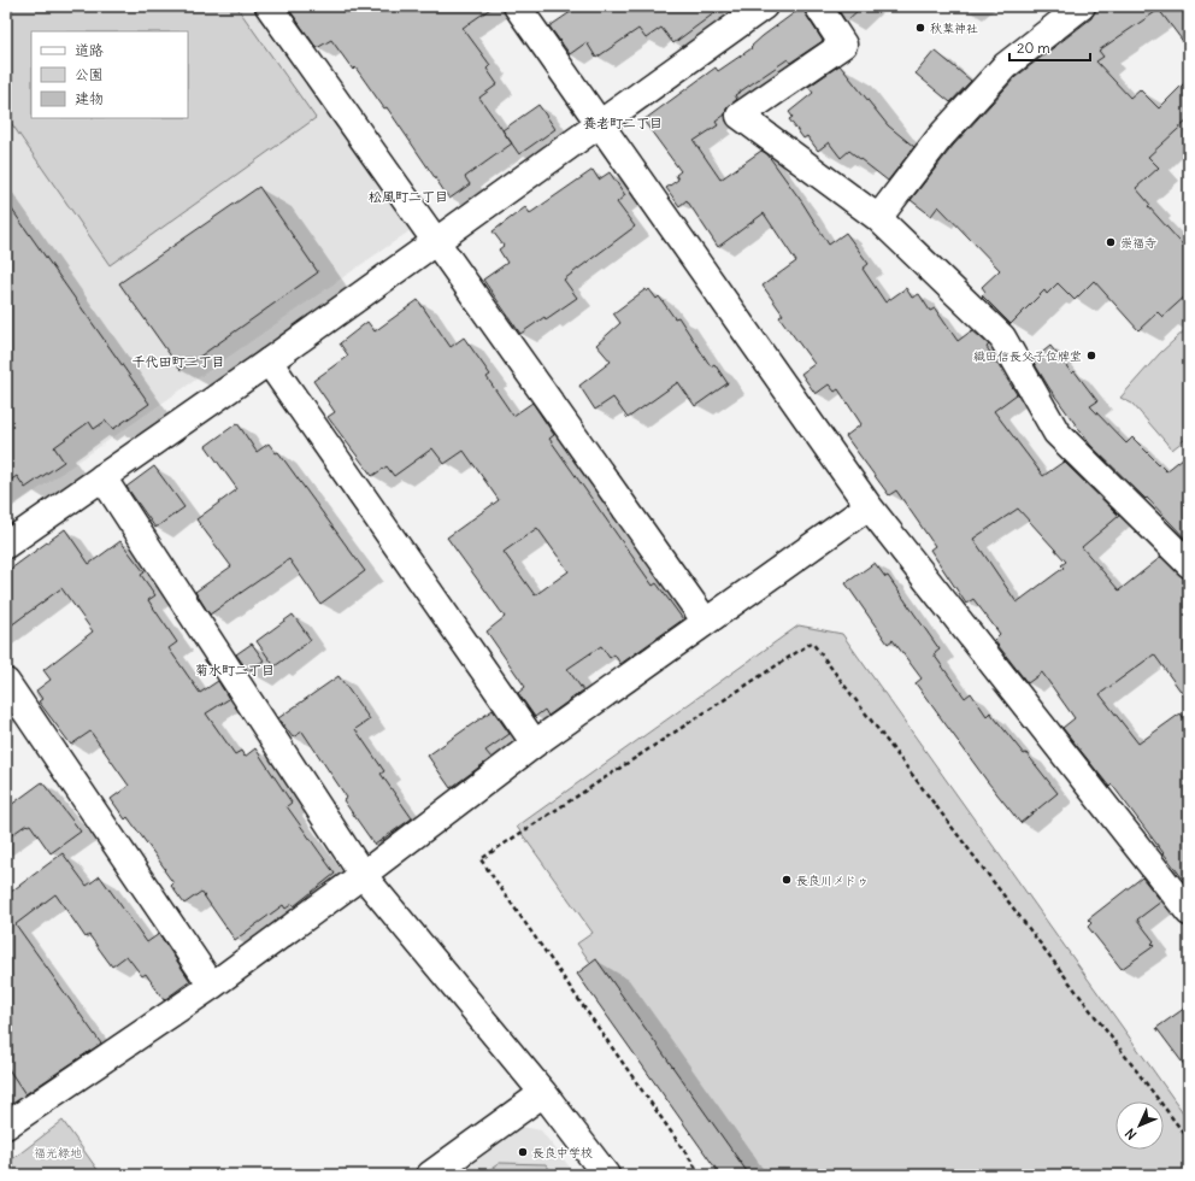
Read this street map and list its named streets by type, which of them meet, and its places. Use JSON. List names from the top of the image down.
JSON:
{
  "districts": [
    "養老町二丁目",
    "松風町二丁目",
    "千代田町二丁目",
    "菊水町二丁目"
  ],
  "parks": ["福光緑地"],
  "places": [
    "秋葉神社",
    "崇福寺",
    "織田信長父子位牌堂",
    "長良川メドゥ",
    "長良中学校"
  ],
  "legend": ["道路", "公園", "建物"],
  "scale_bar": "20 m",
  "north": "bottom left"
}
